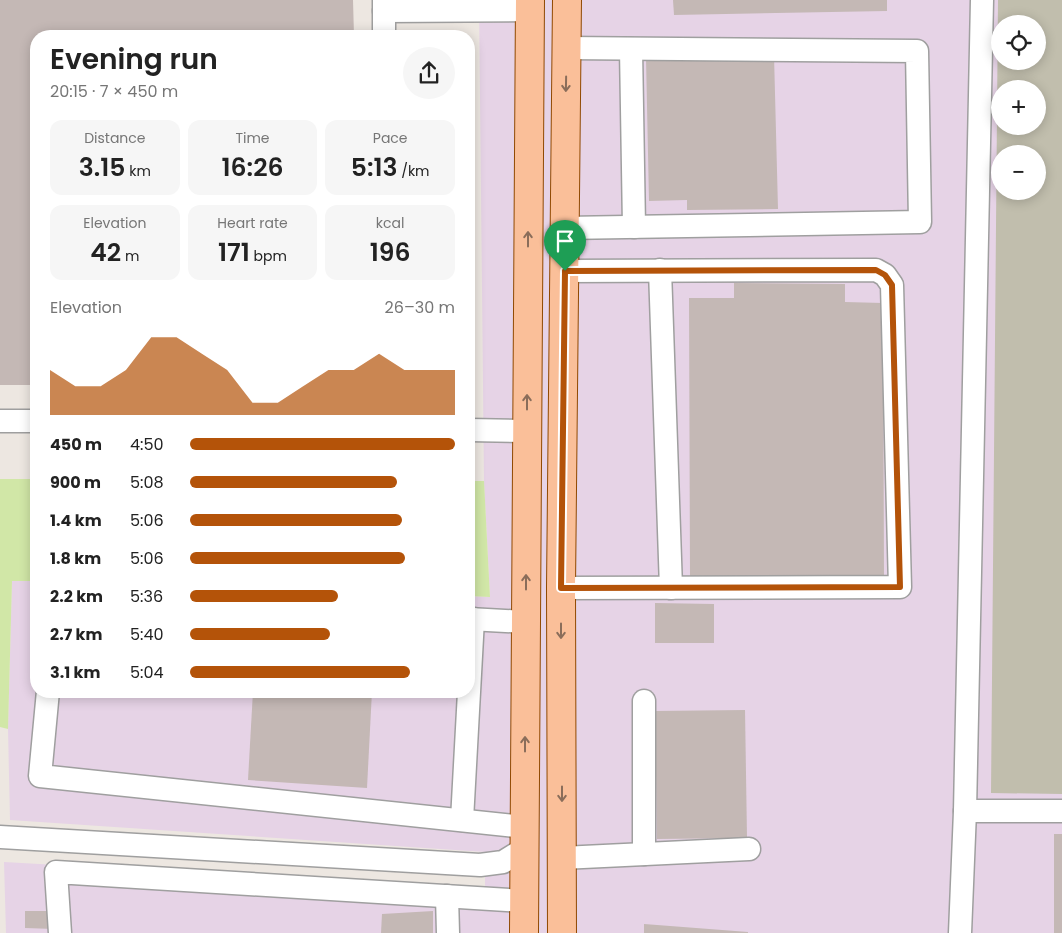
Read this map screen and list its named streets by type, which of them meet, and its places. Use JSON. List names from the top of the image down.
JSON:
{
  "page": {
    "map_buttons": ["+", "−"],
    "heading": ["Evening run", "20:15 · 7 × 450 m"],
    "stats": [
      ["Distance", "3.15 km"],
      ["Time", "16:26"],
      ["Pace", "5:13 /km"],
      ["Elevation", "42 m"],
      ["Heart rate", "171 bpm"],
      ["kcal", "196"]
    ],
    "chart": ["Elevation", "26–30 m"],
    "list": [
      {
        "name": "450 m",
        "note": "4:50"
      },
      {
        "name": "900 m",
        "note": "5:08"
      },
      {
        "name": "1.4 km",
        "note": "5:06"
      },
      {
        "name": "1.8 km",
        "note": "5:06"
      },
      {
        "name": "2.2 km",
        "note": "5:36"
      },
      {
        "name": "2.7 km",
        "note": "5:40"
      },
      {
        "name": "3.1 km",
        "note": "5:04"
      }
    ]
  }
}
